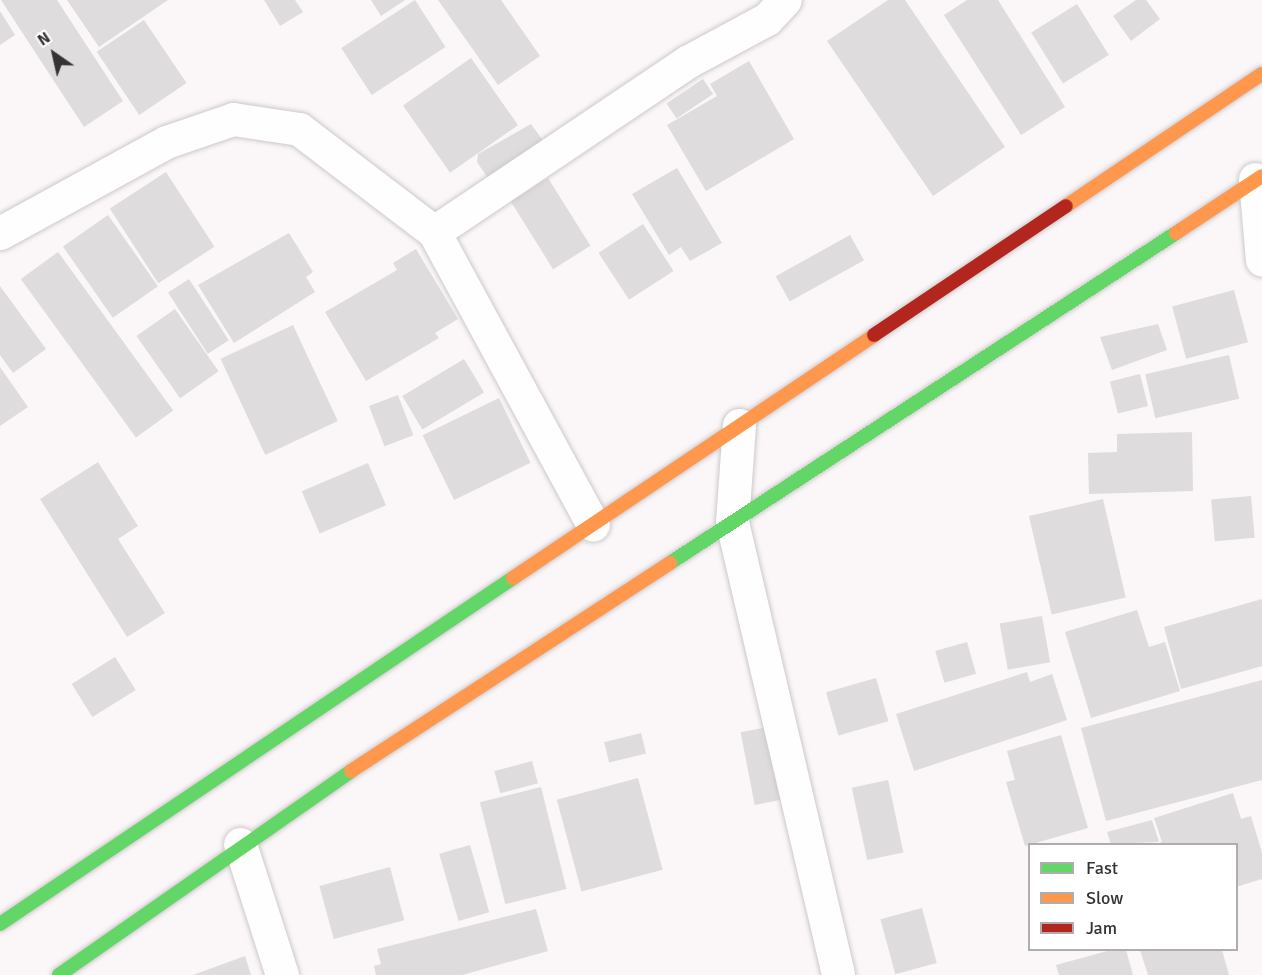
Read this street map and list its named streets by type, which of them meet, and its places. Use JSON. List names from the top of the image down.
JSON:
{
  "legend": ["Fast", "Slow", "Jam"],
  "north": "top left"
}
